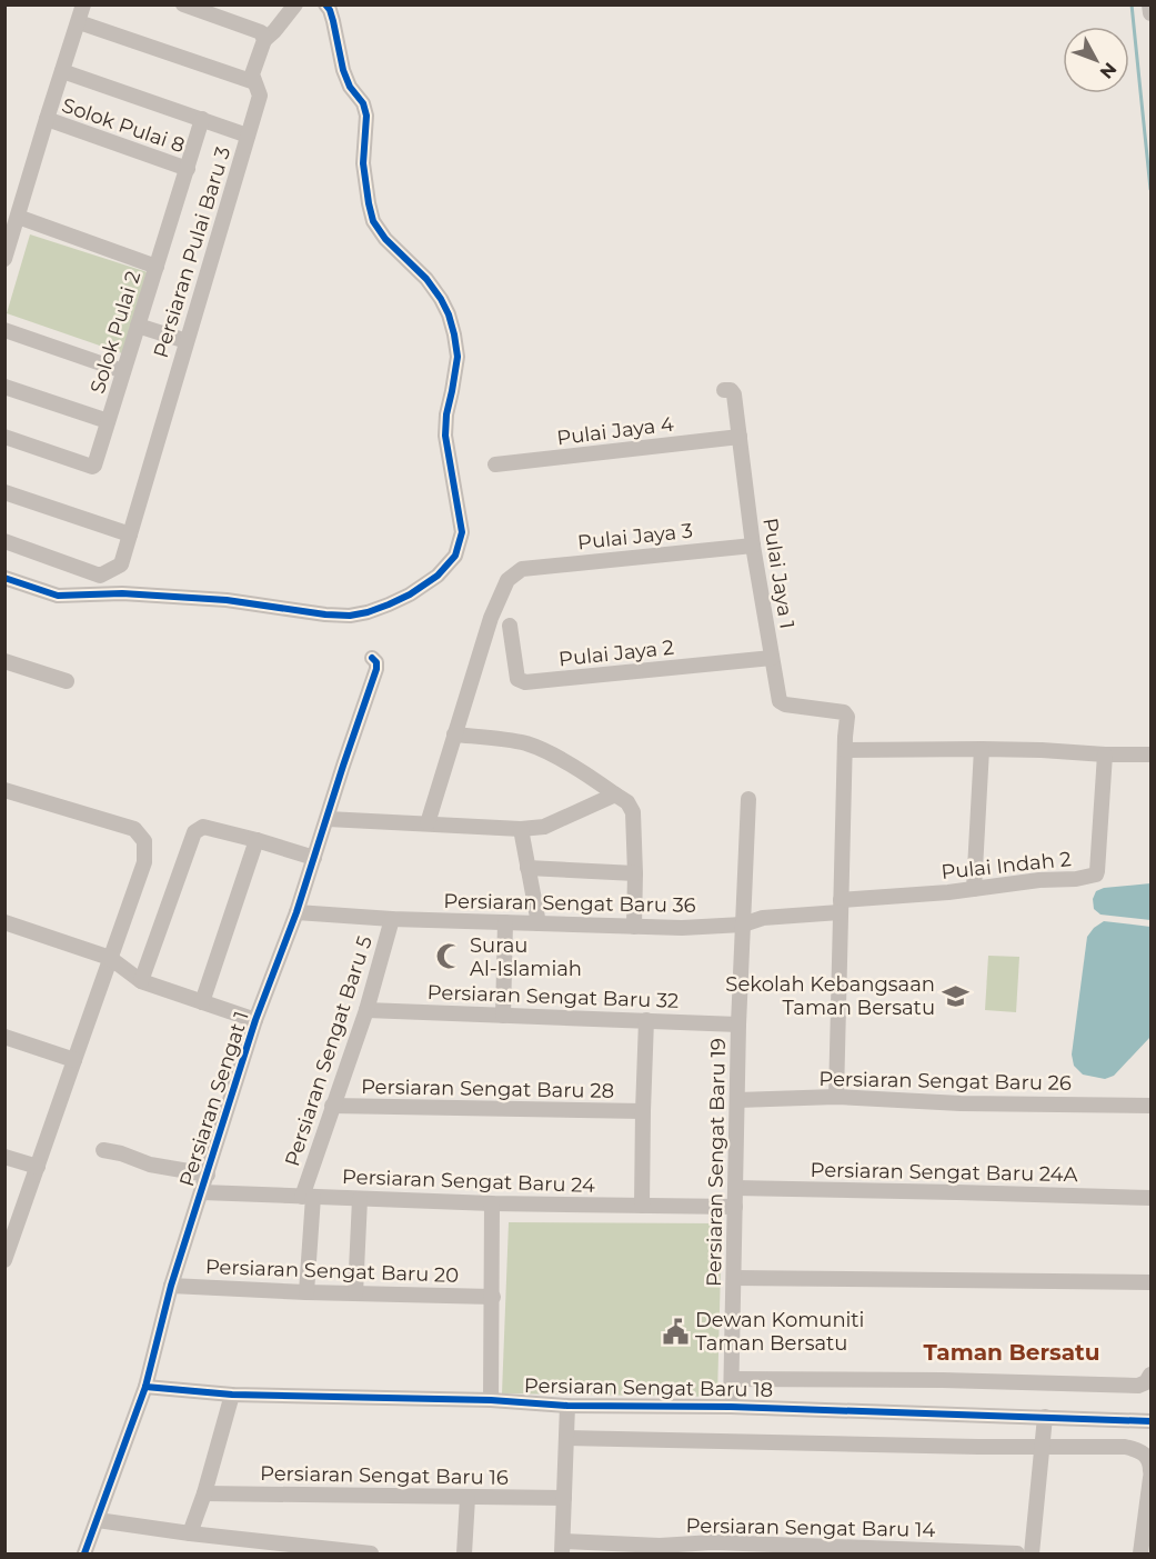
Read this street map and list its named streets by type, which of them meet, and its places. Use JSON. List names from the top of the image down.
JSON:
{
  "streets": {
    "street": [
      "Solok Pulai 8",
      "Persiaran Pulai Baru 3",
      "Solok Pulai 2",
      "Pulai Jaya 4",
      "Pulai Jaya 3",
      "Pulai Jaya 1",
      "Pulai Jaya 2",
      "Pulai Indah 2",
      "Persiaran Sengat Baru 36",
      "Persiaran Sengat Baru 32",
      "Persiaran Sengat Baru 5",
      "Persiaran Sengat Baru 26",
      "Persiaran Sengat Baru 28",
      "Persiaran Sengat 1",
      "Persiaran Sengat Baru 19",
      "Persiaran Sengat Baru 24A",
      "Persiaran Sengat Baru 24",
      "Persiaran Sengat Baru 20",
      "Persiaran Sengat Baru 18",
      "Persiaran Sengat Baru 16",
      "Persiaran Sengat Baru 14"
    ]
  },
  "crossings": [
    ["Solok Pulai 8", "Solok Pulai 2"],
    ["Pulai Jaya 4", "Pulai Jaya 1"],
    ["Pulai Jaya 3", "Pulai Jaya 1"],
    ["Pulai Jaya 1", "Pulai Jaya 2"],
    ["Pulai Indah 2", "Persiaran Sengat Baru 36"],
    ["Persiaran Sengat Baru 36", "Persiaran Sengat Baru 5"],
    ["Persiaran Sengat Baru 36", "Persiaran Sengat 1"],
    ["Persiaran Sengat Baru 36", "Persiaran Sengat Baru 19"],
    ["Persiaran Sengat Baru 32", "Persiaran Sengat Baru 5"],
    ["Persiaran Sengat Baru 32", "Persiaran Sengat Baru 19"],
    ["Persiaran Sengat Baru 5", "Persiaran Sengat Baru 28"],
    ["Persiaran Sengat Baru 5", "Persiaran Sengat Baru 24"],
    ["Persiaran Sengat Baru 5", "Persiaran Sengat Baru 20"],
    ["Persiaran Sengat Baru 26", "Persiaran Sengat Baru 19"],
    ["Persiaran Sengat 1", "Persiaran Sengat Baru 24"],
    ["Persiaran Sengat 1", "Persiaran Sengat Baru 20"],
    ["Persiaran Sengat 1", "Persiaran Sengat Baru 18"],
    ["Persiaran Sengat Baru 19", "Persiaran Sengat Baru 24A"],
    ["Persiaran Sengat Baru 19", "Persiaran Sengat Baru 24"],
    ["Persiaran Sengat Baru 19", "Persiaran Sengat Baru 18"]
  ],
  "districts": ["Taman Bersatu"],
  "places": {
    "mosque": ["Surau Al-Islamiah"],
    "school or university": ["Sekolah Kebangsaan Taman Bersatu"],
    "public building": ["Dewan Komuniti Taman Bersatu"]
  },
  "north": "bottom right"
}
